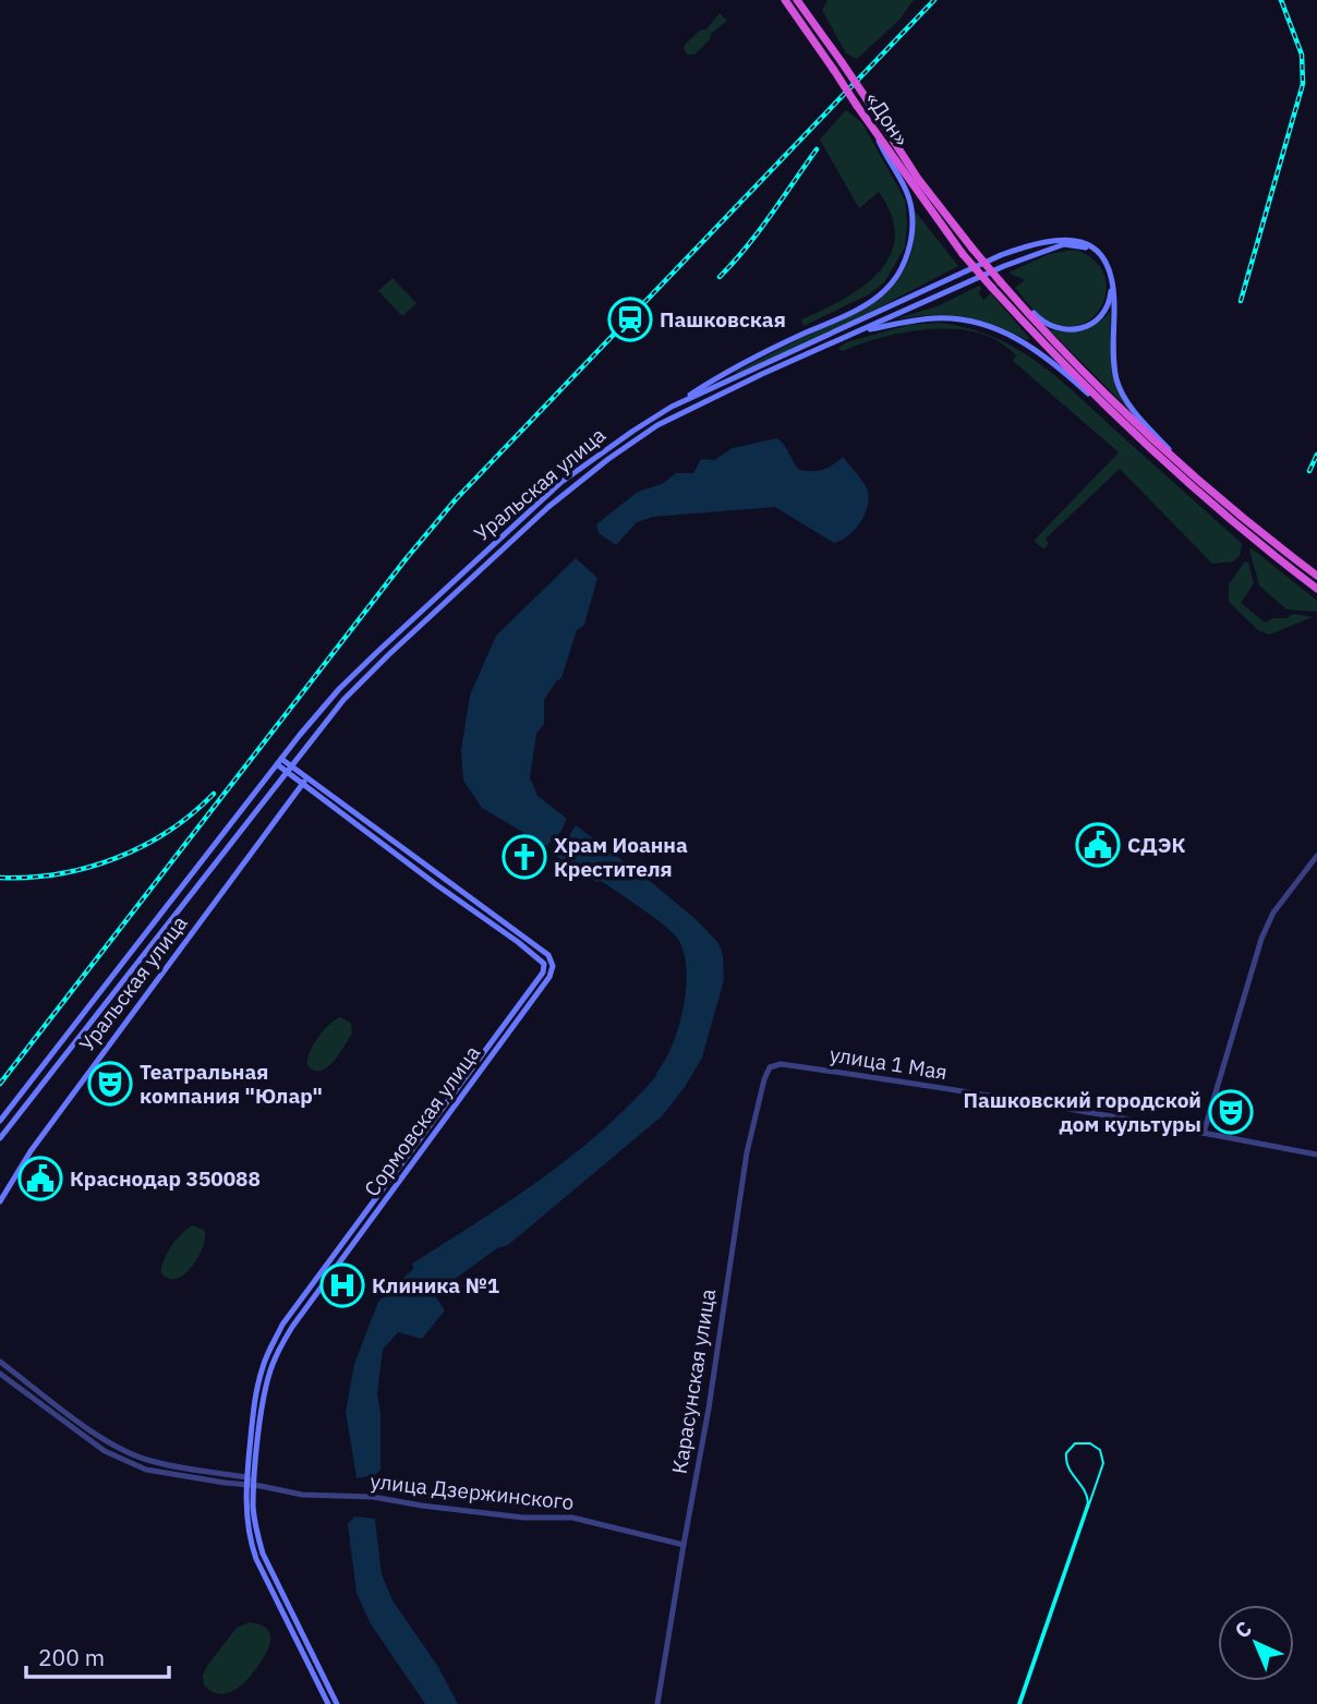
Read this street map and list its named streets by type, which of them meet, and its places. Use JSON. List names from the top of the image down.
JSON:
{
  "streets": {
    "highway": ["«Дон»"],
    "main road": ["Уральская улица", "Сормовская улица"],
    "street": ["улица 1 Мая", "Карасунская улица", "улица Дзержинского"]
  },
  "crossings": [
    ["«Дон»", "Уральская улица"],
    ["Уральская улица", "Сормовская улица"],
    ["улица 1 Мая", "Карасунская улица"],
    ["Сормовская улица", "улица Дзержинского"],
    ["Карасунская улица", "улица Дзержинского"]
  ],
  "places": {
    "station": ["Пашковская"],
    "public building": ["СДЭК", "Краснодар 350088"],
    "church": ["Храм Иоанна Крестителя"],
    "theatre": ["Театральная компания \"Юлар\"", "Пашковский городской дом культуры"],
    "hospital": ["Клиника №1"]
  },
  "scale_bar": "200 m",
  "north": "top left"
}
